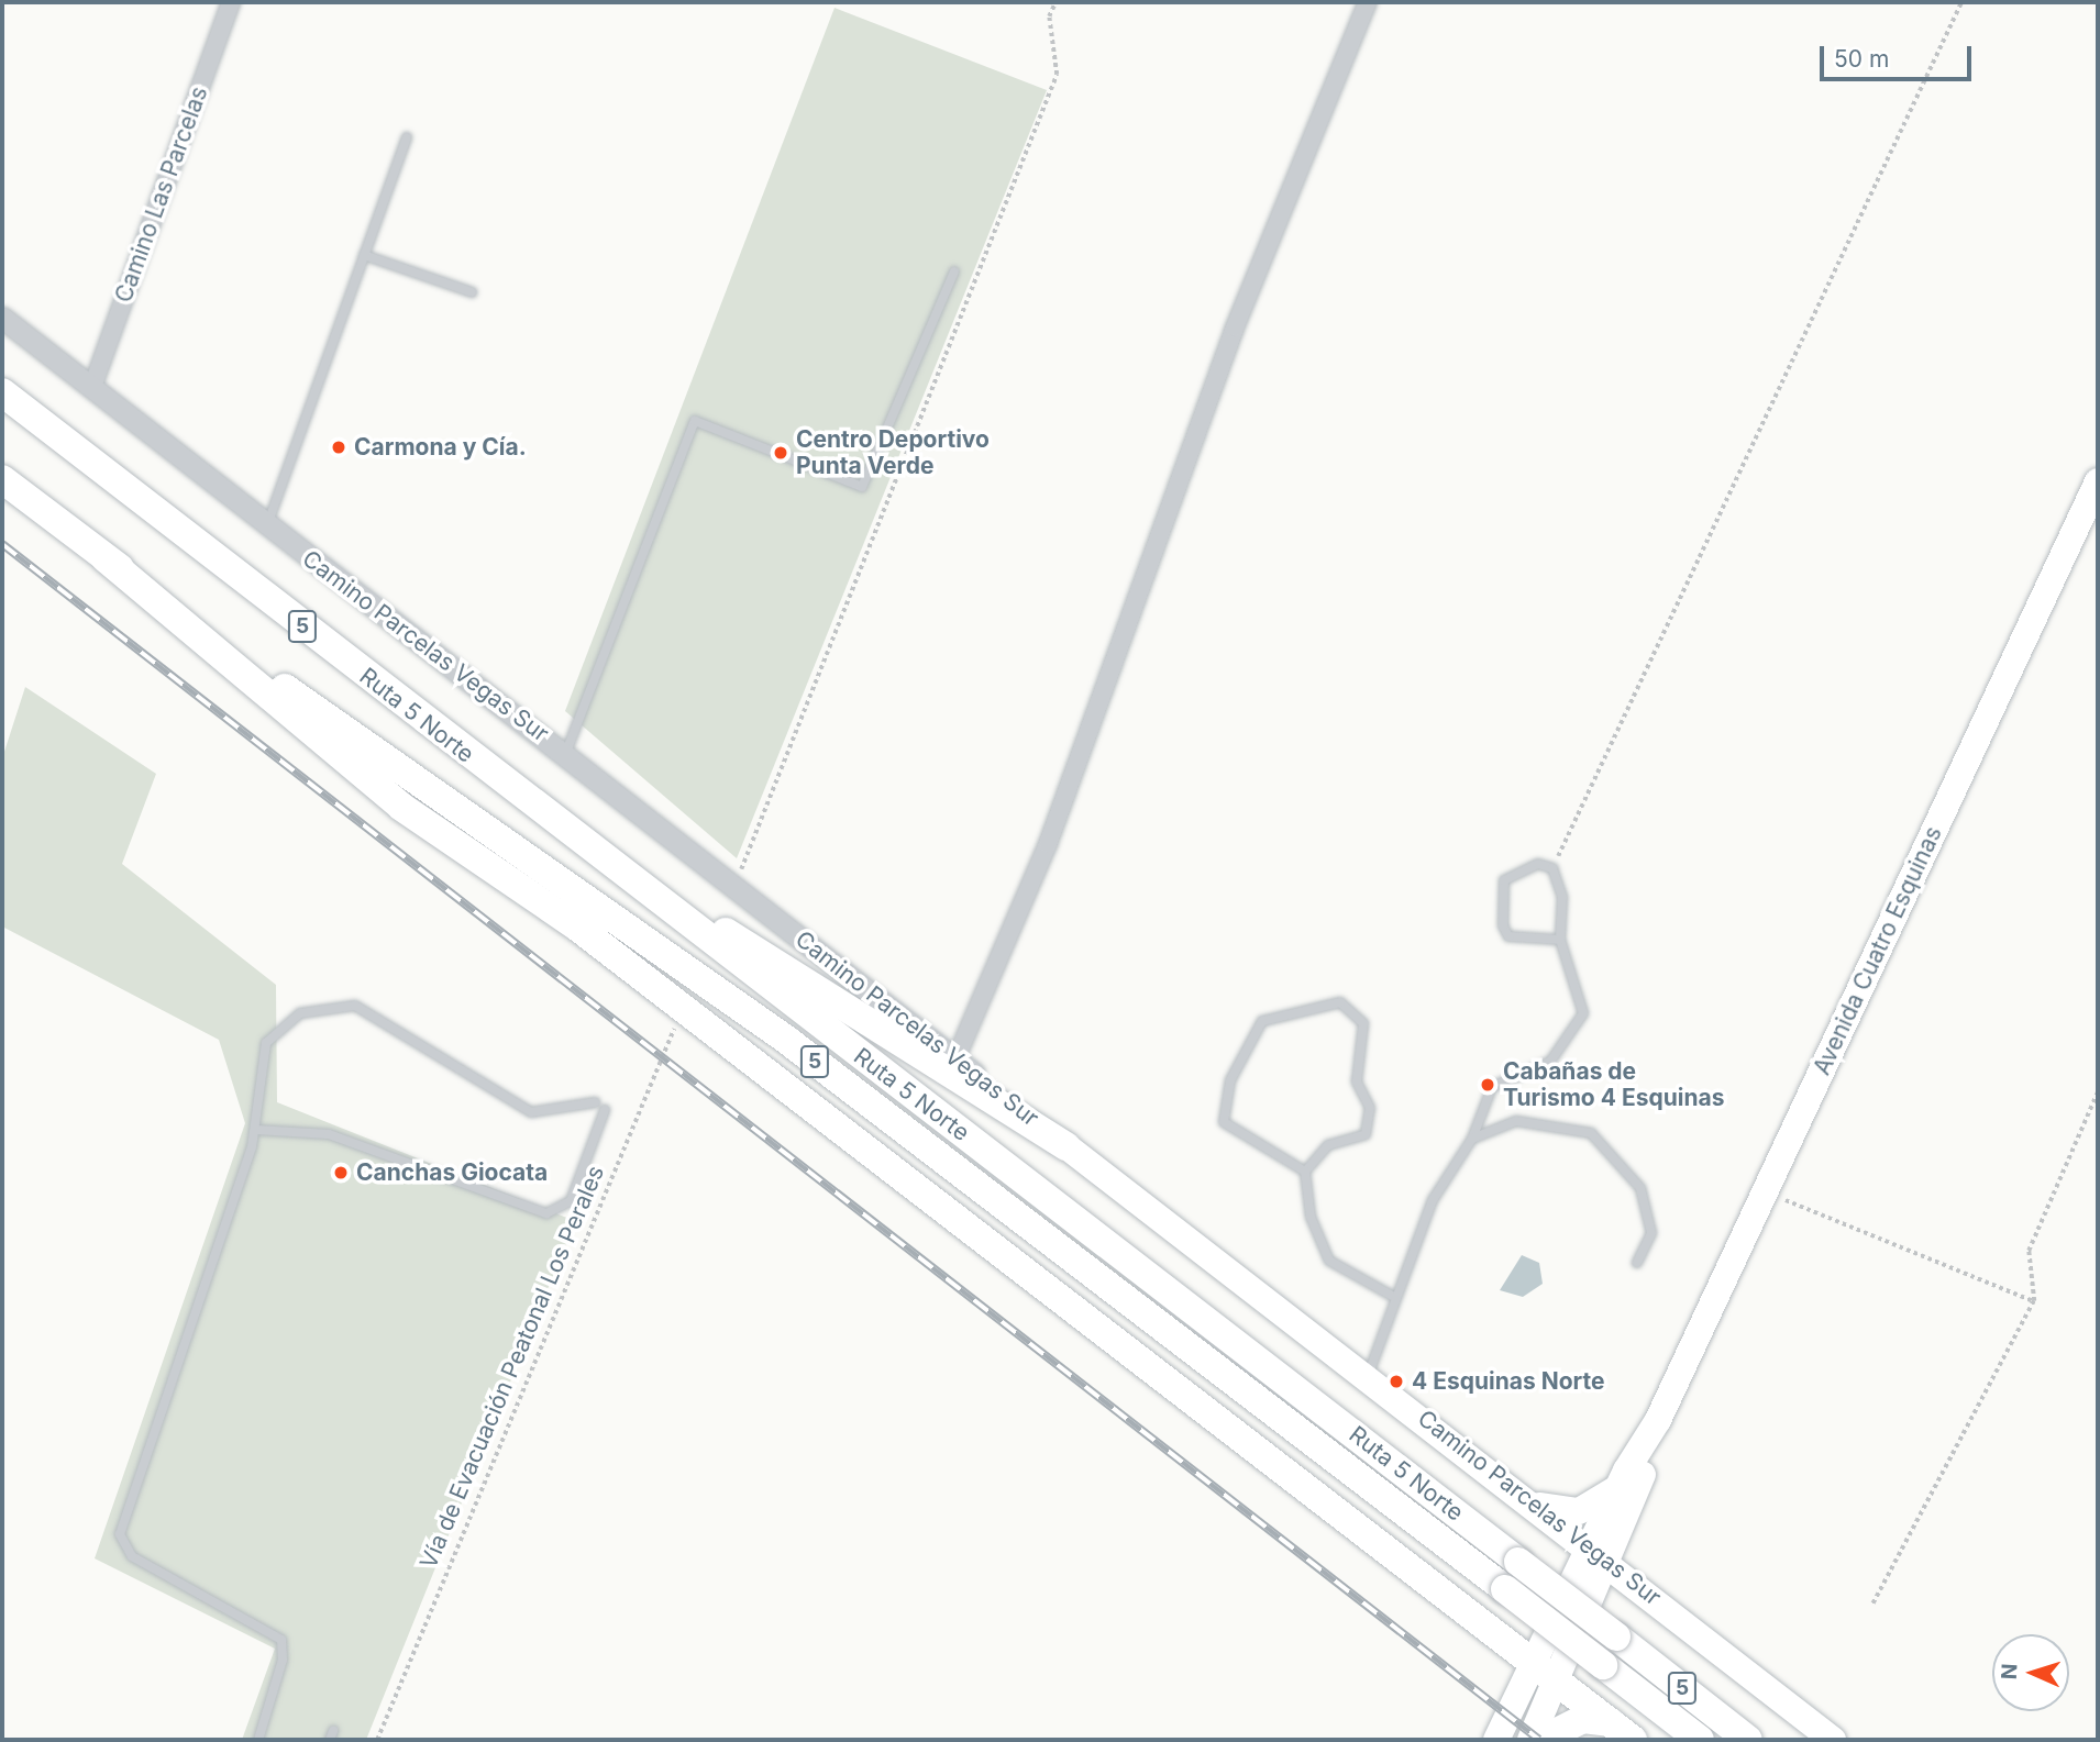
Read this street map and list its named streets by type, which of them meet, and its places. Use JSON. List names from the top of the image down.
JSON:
{
  "streets": {
    "highway": ["5", "Ruta 5 Norte"],
    "main road": ["Camino Parcelas Vegas Sur", "Avenida Cuatro Esquinas"],
    "street": ["Camino Las Parcelas"],
    "path": ["Vía de Evacuación Peatonal Los Perales"]
  },
  "crossings": [
    ["Camino Las Parcelas", "Camino Parcelas Vegas Sur"],
    ["Camino Parcelas Vegas Sur", "Avenida Cuatro Esquinas"]
  ],
  "places": [
    "Carmona y Cía.",
    "Centro Deportivo Punta Verde",
    "Cabañas de Turismo 4 Esquinas",
    "Canchas Giocata",
    "4 Esquinas Norte"
  ],
  "scale_bar": "50 m",
  "north": "left"
}
